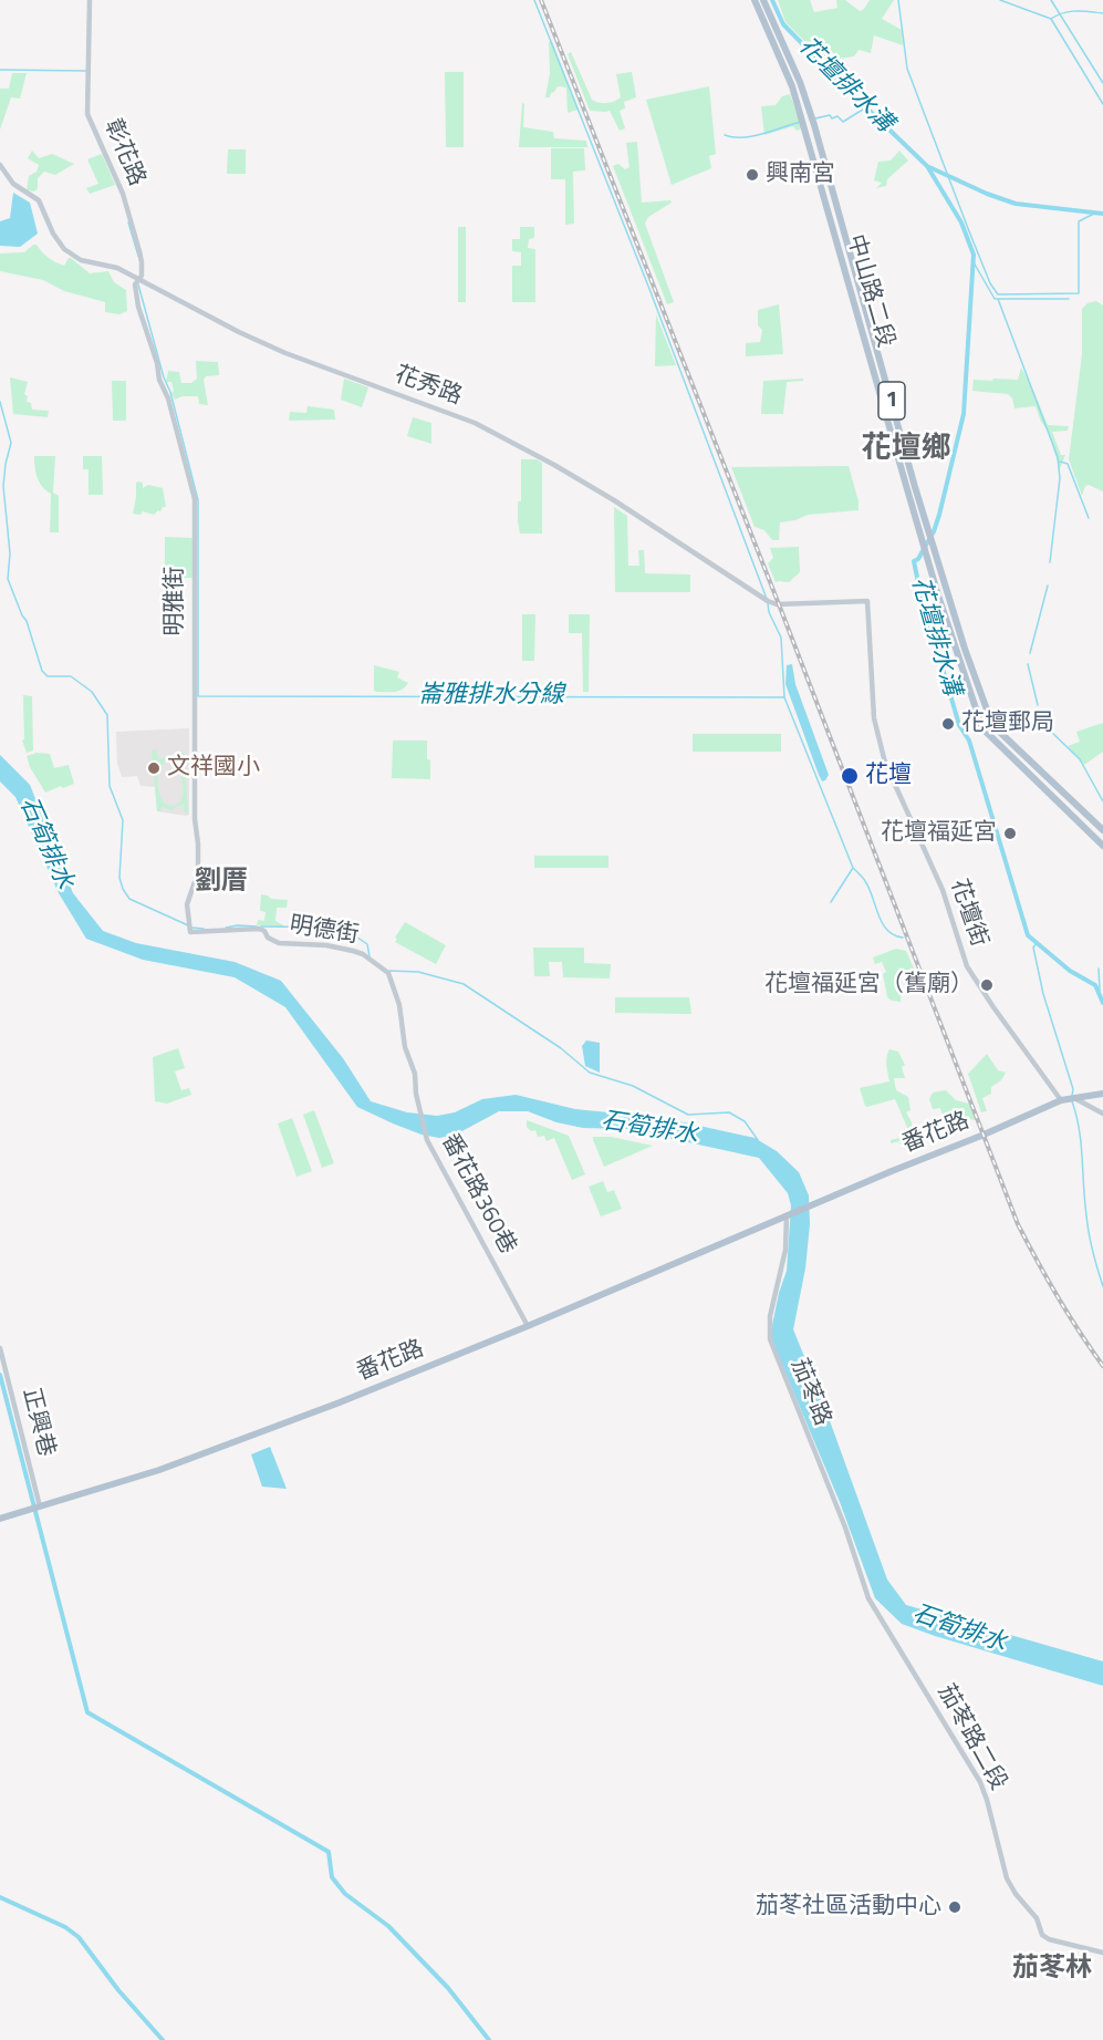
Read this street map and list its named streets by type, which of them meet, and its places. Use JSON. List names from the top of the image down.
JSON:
{
  "streets": {
    "main road": ["中山路二段", "1", "番花路"],
    "street": [
      "彰花路",
      "花秀路",
      "明雅街",
      "花壇街",
      "明德街",
      "番花路360巷",
      "茄苳路",
      "正興巷",
      "茄苳路二段"
    ]
  },
  "crossings": [
    ["彰花路", "花秀路"],
    ["彰花路", "明雅街"],
    ["花秀路", "明雅街"],
    ["花秀路", "花壇街"],
    ["明雅街", "明德街"],
    ["花壇街", "番花路"],
    ["明德街", "番花路360巷"],
    ["番花路", "番花路360巷"],
    ["番花路", "茄苳路"],
    ["番花路", "正興巷"],
    ["茄苳路", "茄苳路二段"]
  ],
  "districts": ["花壇鄉", "劉厝", "茄苳林"],
  "water": ["花壇排水溝", "崙雅排水分線", "石筍排水"],
  "places": [
    "興南宮",
    "花壇郵局",
    "文祥國小",
    "花壇",
    "花壇福延宮",
    "花壇福延宮（舊廟）",
    "茄苳社區活動中心"
  ]
}
